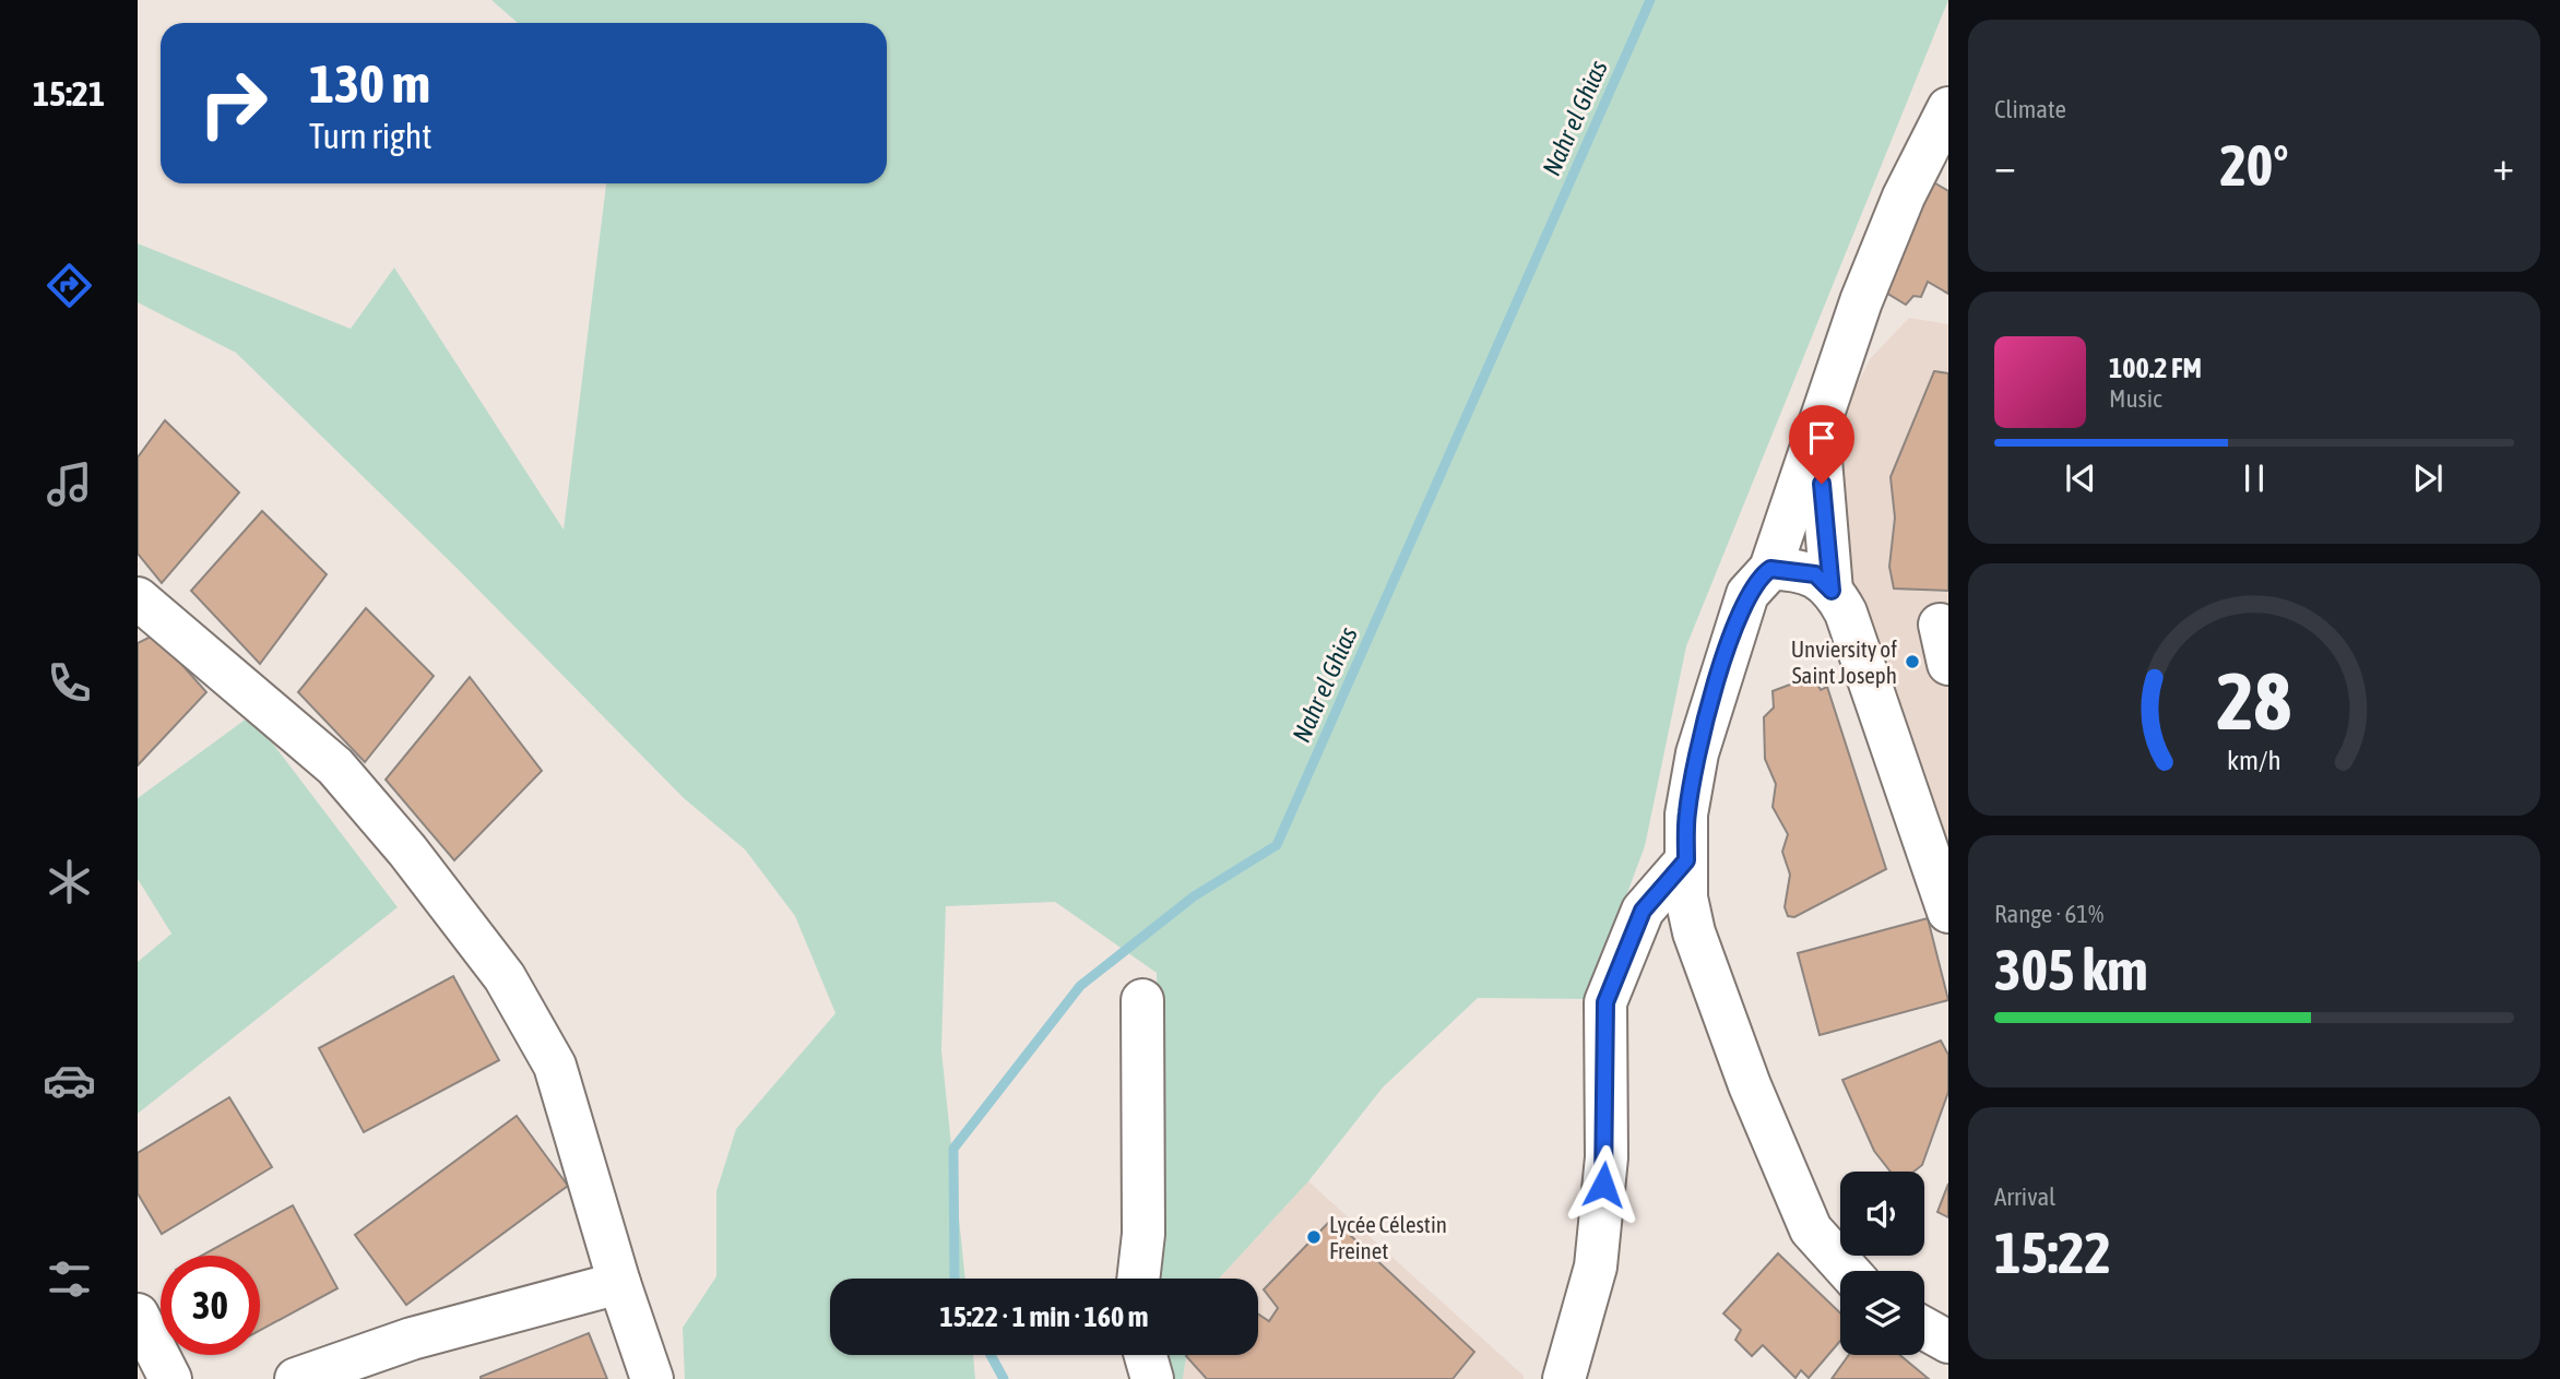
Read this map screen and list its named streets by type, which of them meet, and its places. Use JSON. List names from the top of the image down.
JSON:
{
  "water": ["Nahr el Ghias"],
  "places": ["Unviersity of Saint Joseph", "Lycée Célestin Freinet"],
  "page": {
    "tabs": "15:21",
    "tile": [
      "Climate",
      ["Range · 61%", "305 km"],
      ["Arrival", "15:22"]
    ],
    "turn": ["130 m", "Turn right"],
    "heat": ["−", "20°", "+"],
    "song": ["100.2 FM", "Music"],
    "limit": "30",
    "trip": "15:22 · 1 min · 160 m",
    "gauge": ["28", "km/h"]
  }
}
